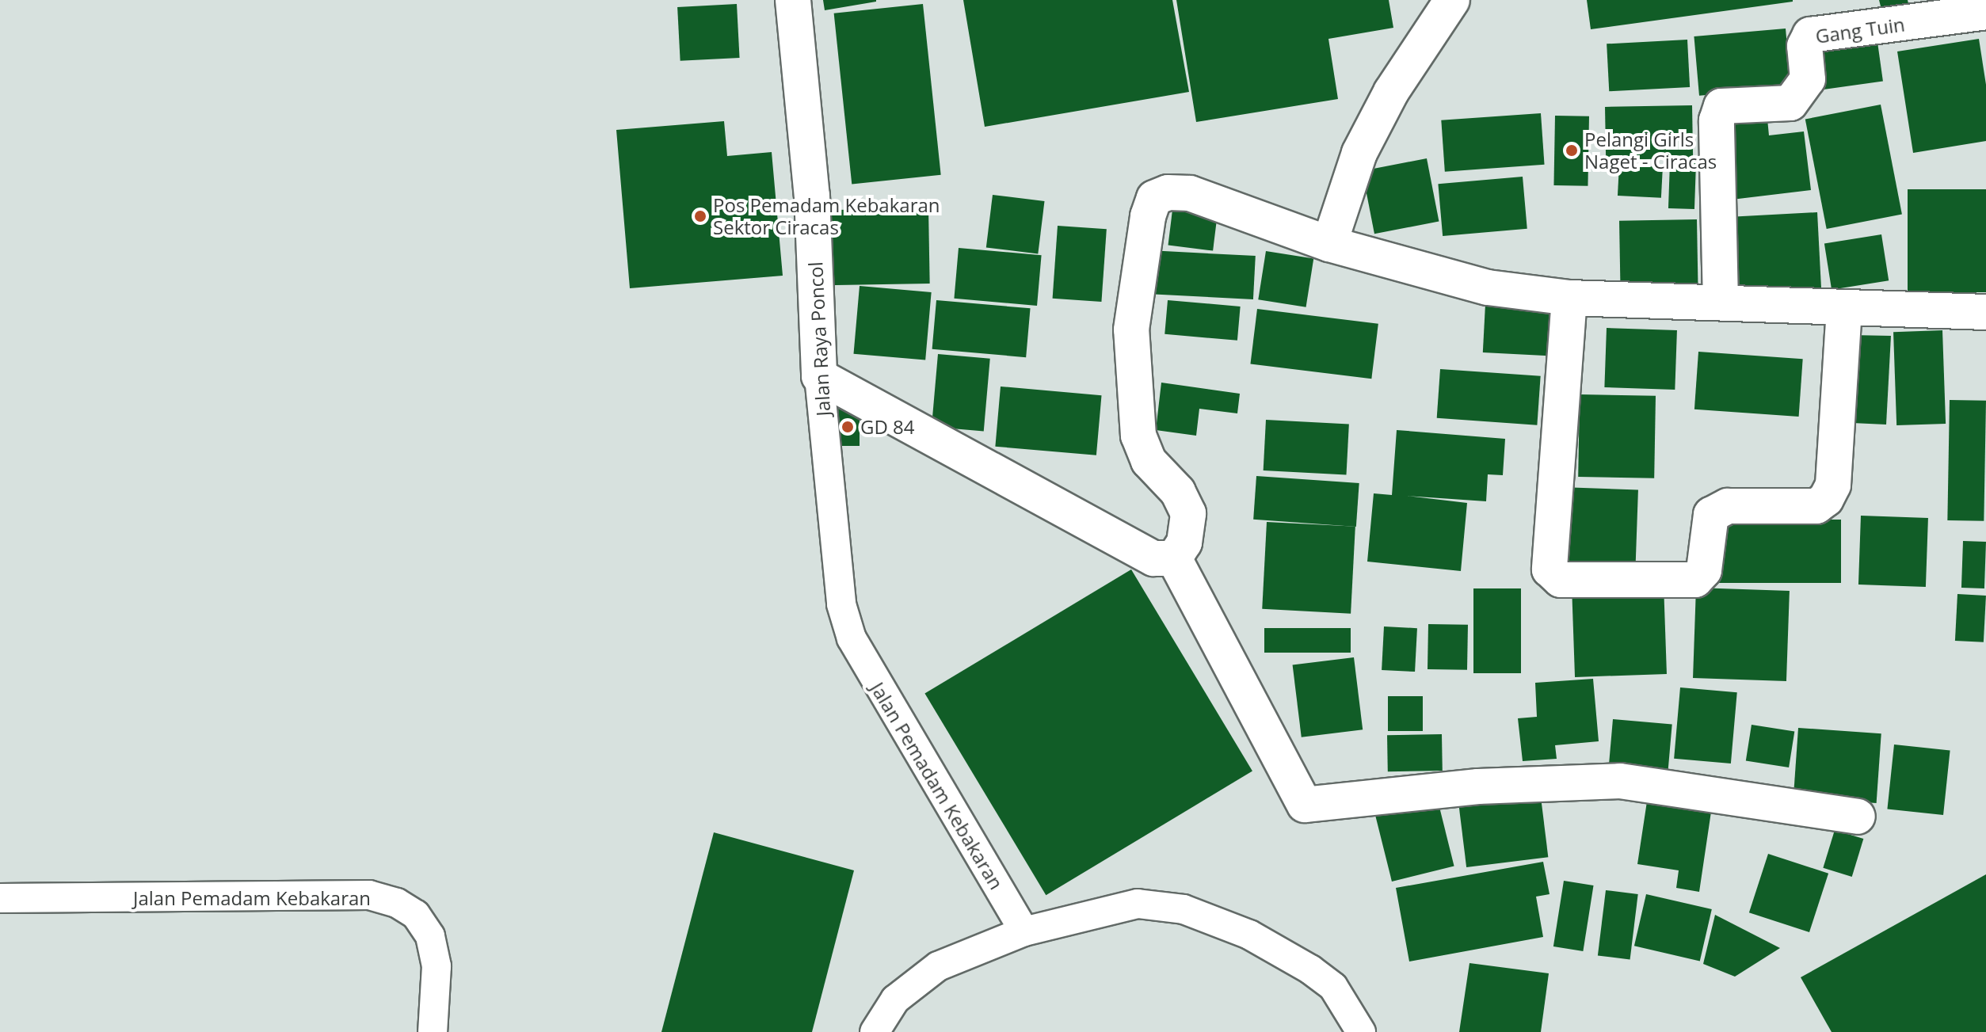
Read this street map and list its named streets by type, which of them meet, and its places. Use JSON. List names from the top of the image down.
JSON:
{
  "streets": {
    "street": ["Gang Tuin", "Jalan Raya Poncol"],
    "lane": ["Jalan Pemadam Kebakaran"]
  },
  "crossings": [
    ["Jalan Raya Poncol", "Jalan Pemadam Kebakaran"]
  ],
  "places": ["Pelangi Girls Naget - Ciracas", "Pos Pemadam Kebakaran Sektor Ciracas", "GD 84"]
}
